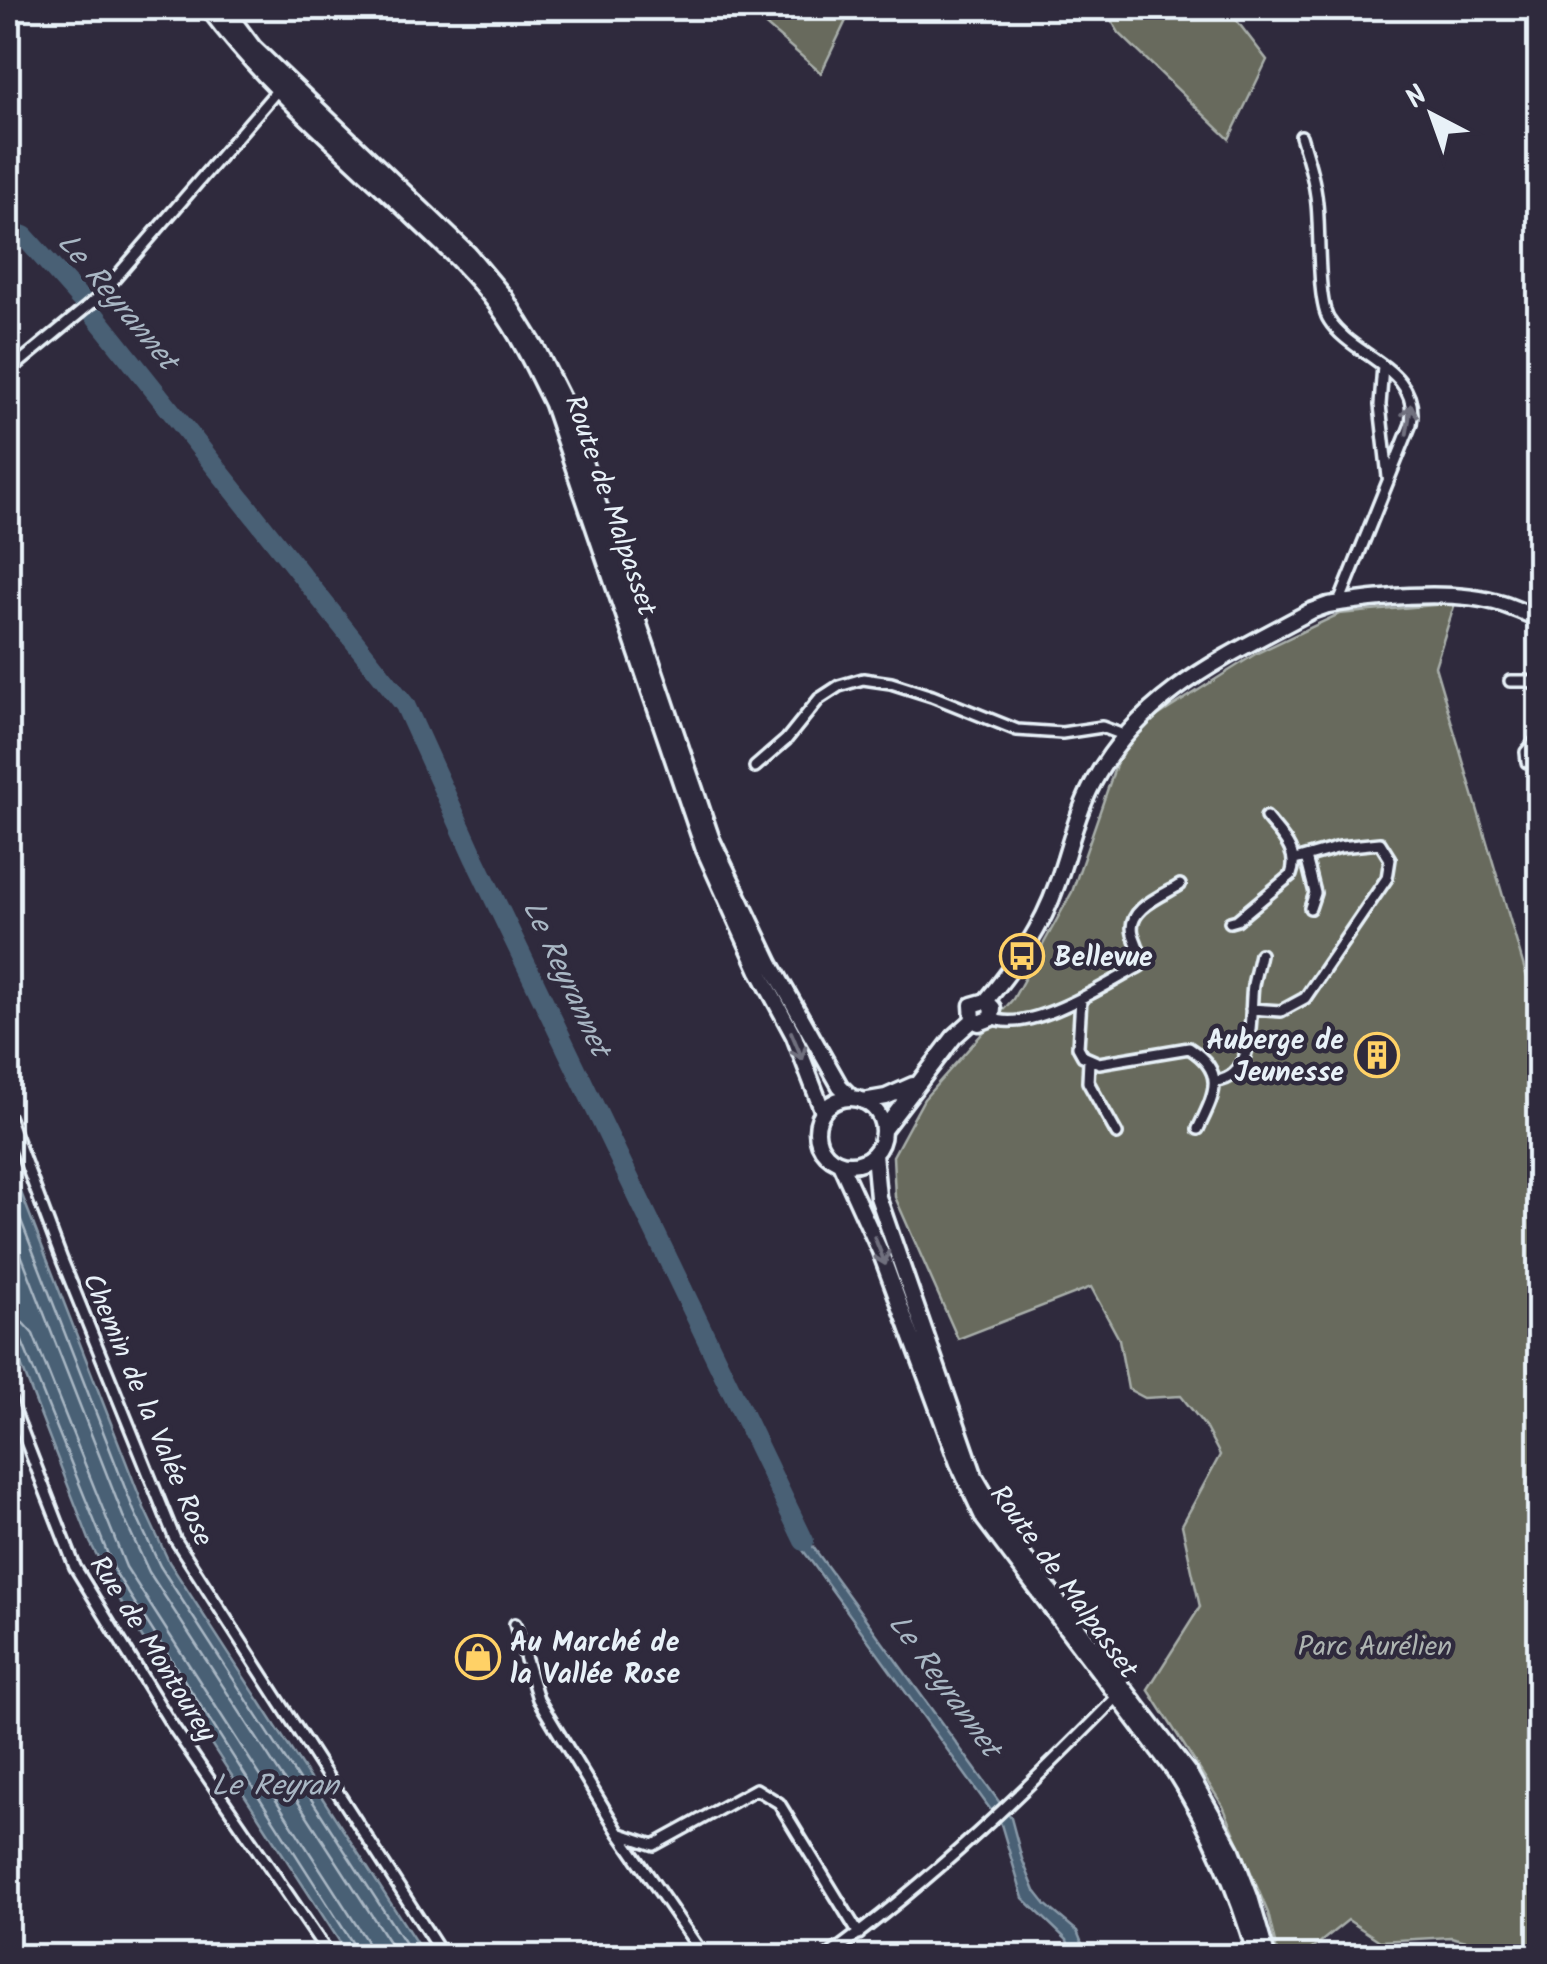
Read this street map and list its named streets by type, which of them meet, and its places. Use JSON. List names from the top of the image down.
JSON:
{
  "streets": {
    "main road": ["Route de Malpasset"],
    "street": ["Chemin de la Valée Rose", "Rue de Montourey"]
  },
  "water": ["Le Reyrannet", "Le Reyran"],
  "parks": ["Parc Aurélien"],
  "places": {
    "bus stop": ["Bellevue"],
    "building": ["Auberge de Jeunesse"],
    "shop": ["Au Marché de la Vallée Rose"]
  },
  "north": "top left"
}
